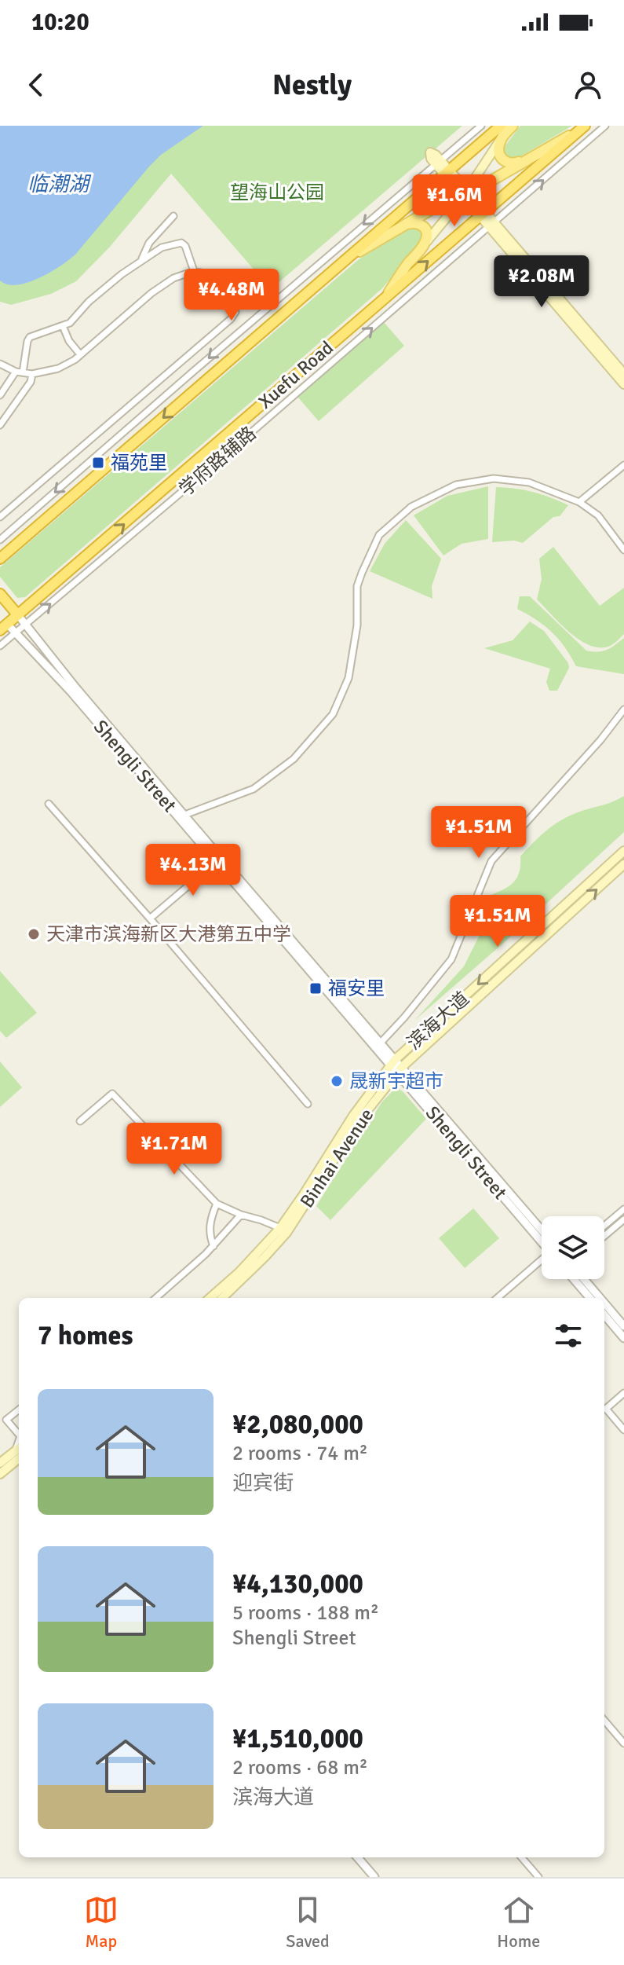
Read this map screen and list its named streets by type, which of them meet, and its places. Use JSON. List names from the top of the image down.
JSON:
{
  "streets": {
    "highway": ["Xuefu Road"],
    "main road": ["滨海大道", "Binhai Avenue"],
    "street": ["学府路辅路", "Shengli Street"]
  },
  "crossings": [
    ["Xuefu Road", "Shengli Street"],
    ["学府路辅路", "Shengli Street"],
    ["Shengli Street", "滨海大道"],
    ["Shengli Street", "Binhai Avenue"]
  ],
  "one_way": ["学府路辅路", "滨海大道", "Binhai Avenue"],
  "water": ["临潮湖"],
  "parks": ["望海山公园"],
  "places": {
    "transit": ["福苑里", "福安里"],
    "other": ["天津市滨海新区大港第五中学", "晟新宇超市"]
  },
  "page": {
    "status": "10:20",
    "header": "Nestly",
    "price": [
      "¥1.6M",
      "¥2.08M",
      "¥4.48M",
      "¥1.51M",
      "¥4.13M",
      "¥1.51M",
      "¥1.71M"
    ],
    "heading": "7 homes",
    "list": [
      {
        "name": "¥2,080,000",
        "note": "2 rooms · 74 m² · 迎宾街"
      },
      {
        "name": "¥4,130,000",
        "note": "5 rooms · 188 m² · Shengli Street"
      },
      {
        "name": "¥1,510,000",
        "note": "2 rooms · 68 m² · 滨海大道"
      }
    ],
    "tabs": ["Map", "Saved", "Home"]
  }
}
